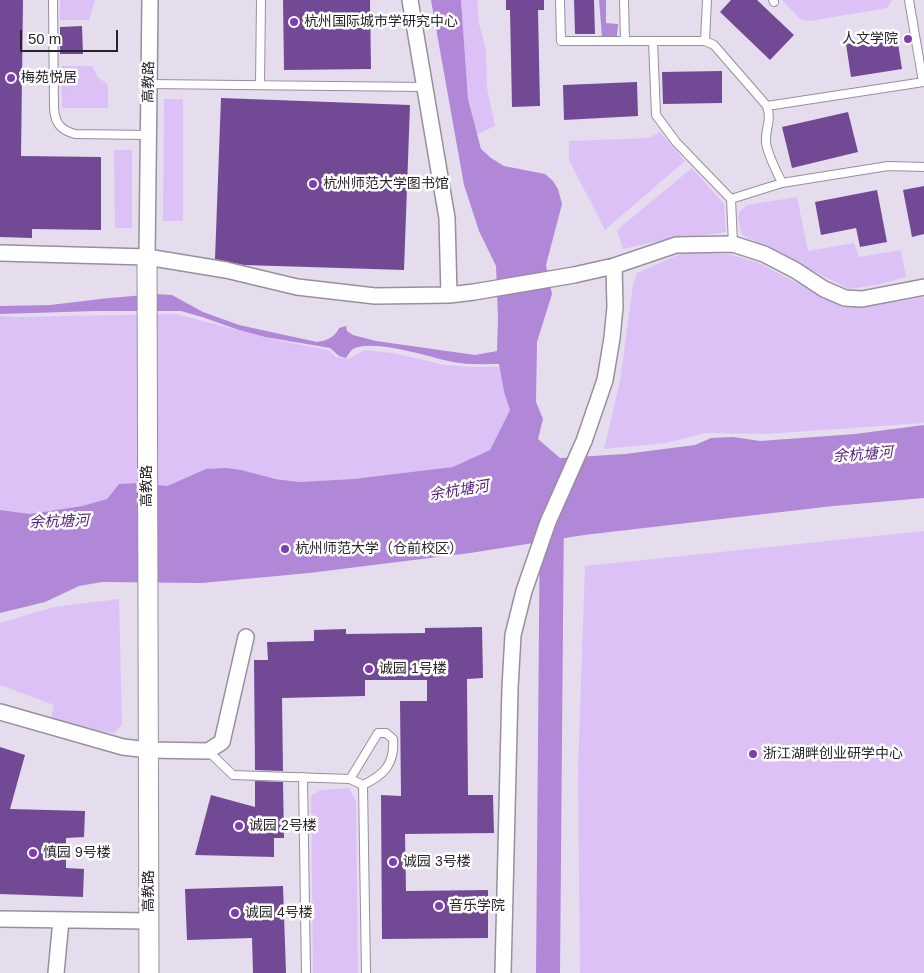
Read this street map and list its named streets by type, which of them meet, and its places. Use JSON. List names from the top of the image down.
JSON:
{
  "streets": {
    "street": ["高教路"]
  },
  "water": ["余杭塘河"],
  "places": [
    "杭州国际城市学研究中心",
    "人文学院",
    "梅苑悦居",
    "杭州师范大学图书馆",
    "杭州师范大学（仓前校区）",
    "诚园 1号楼",
    "浙江湖畔创业研学中心",
    "诚园 2号楼",
    "慎园 9号楼",
    "诚园 3号楼",
    "音乐学院",
    "诚园 4号楼"
  ],
  "scale_bar": "50 m"
}
